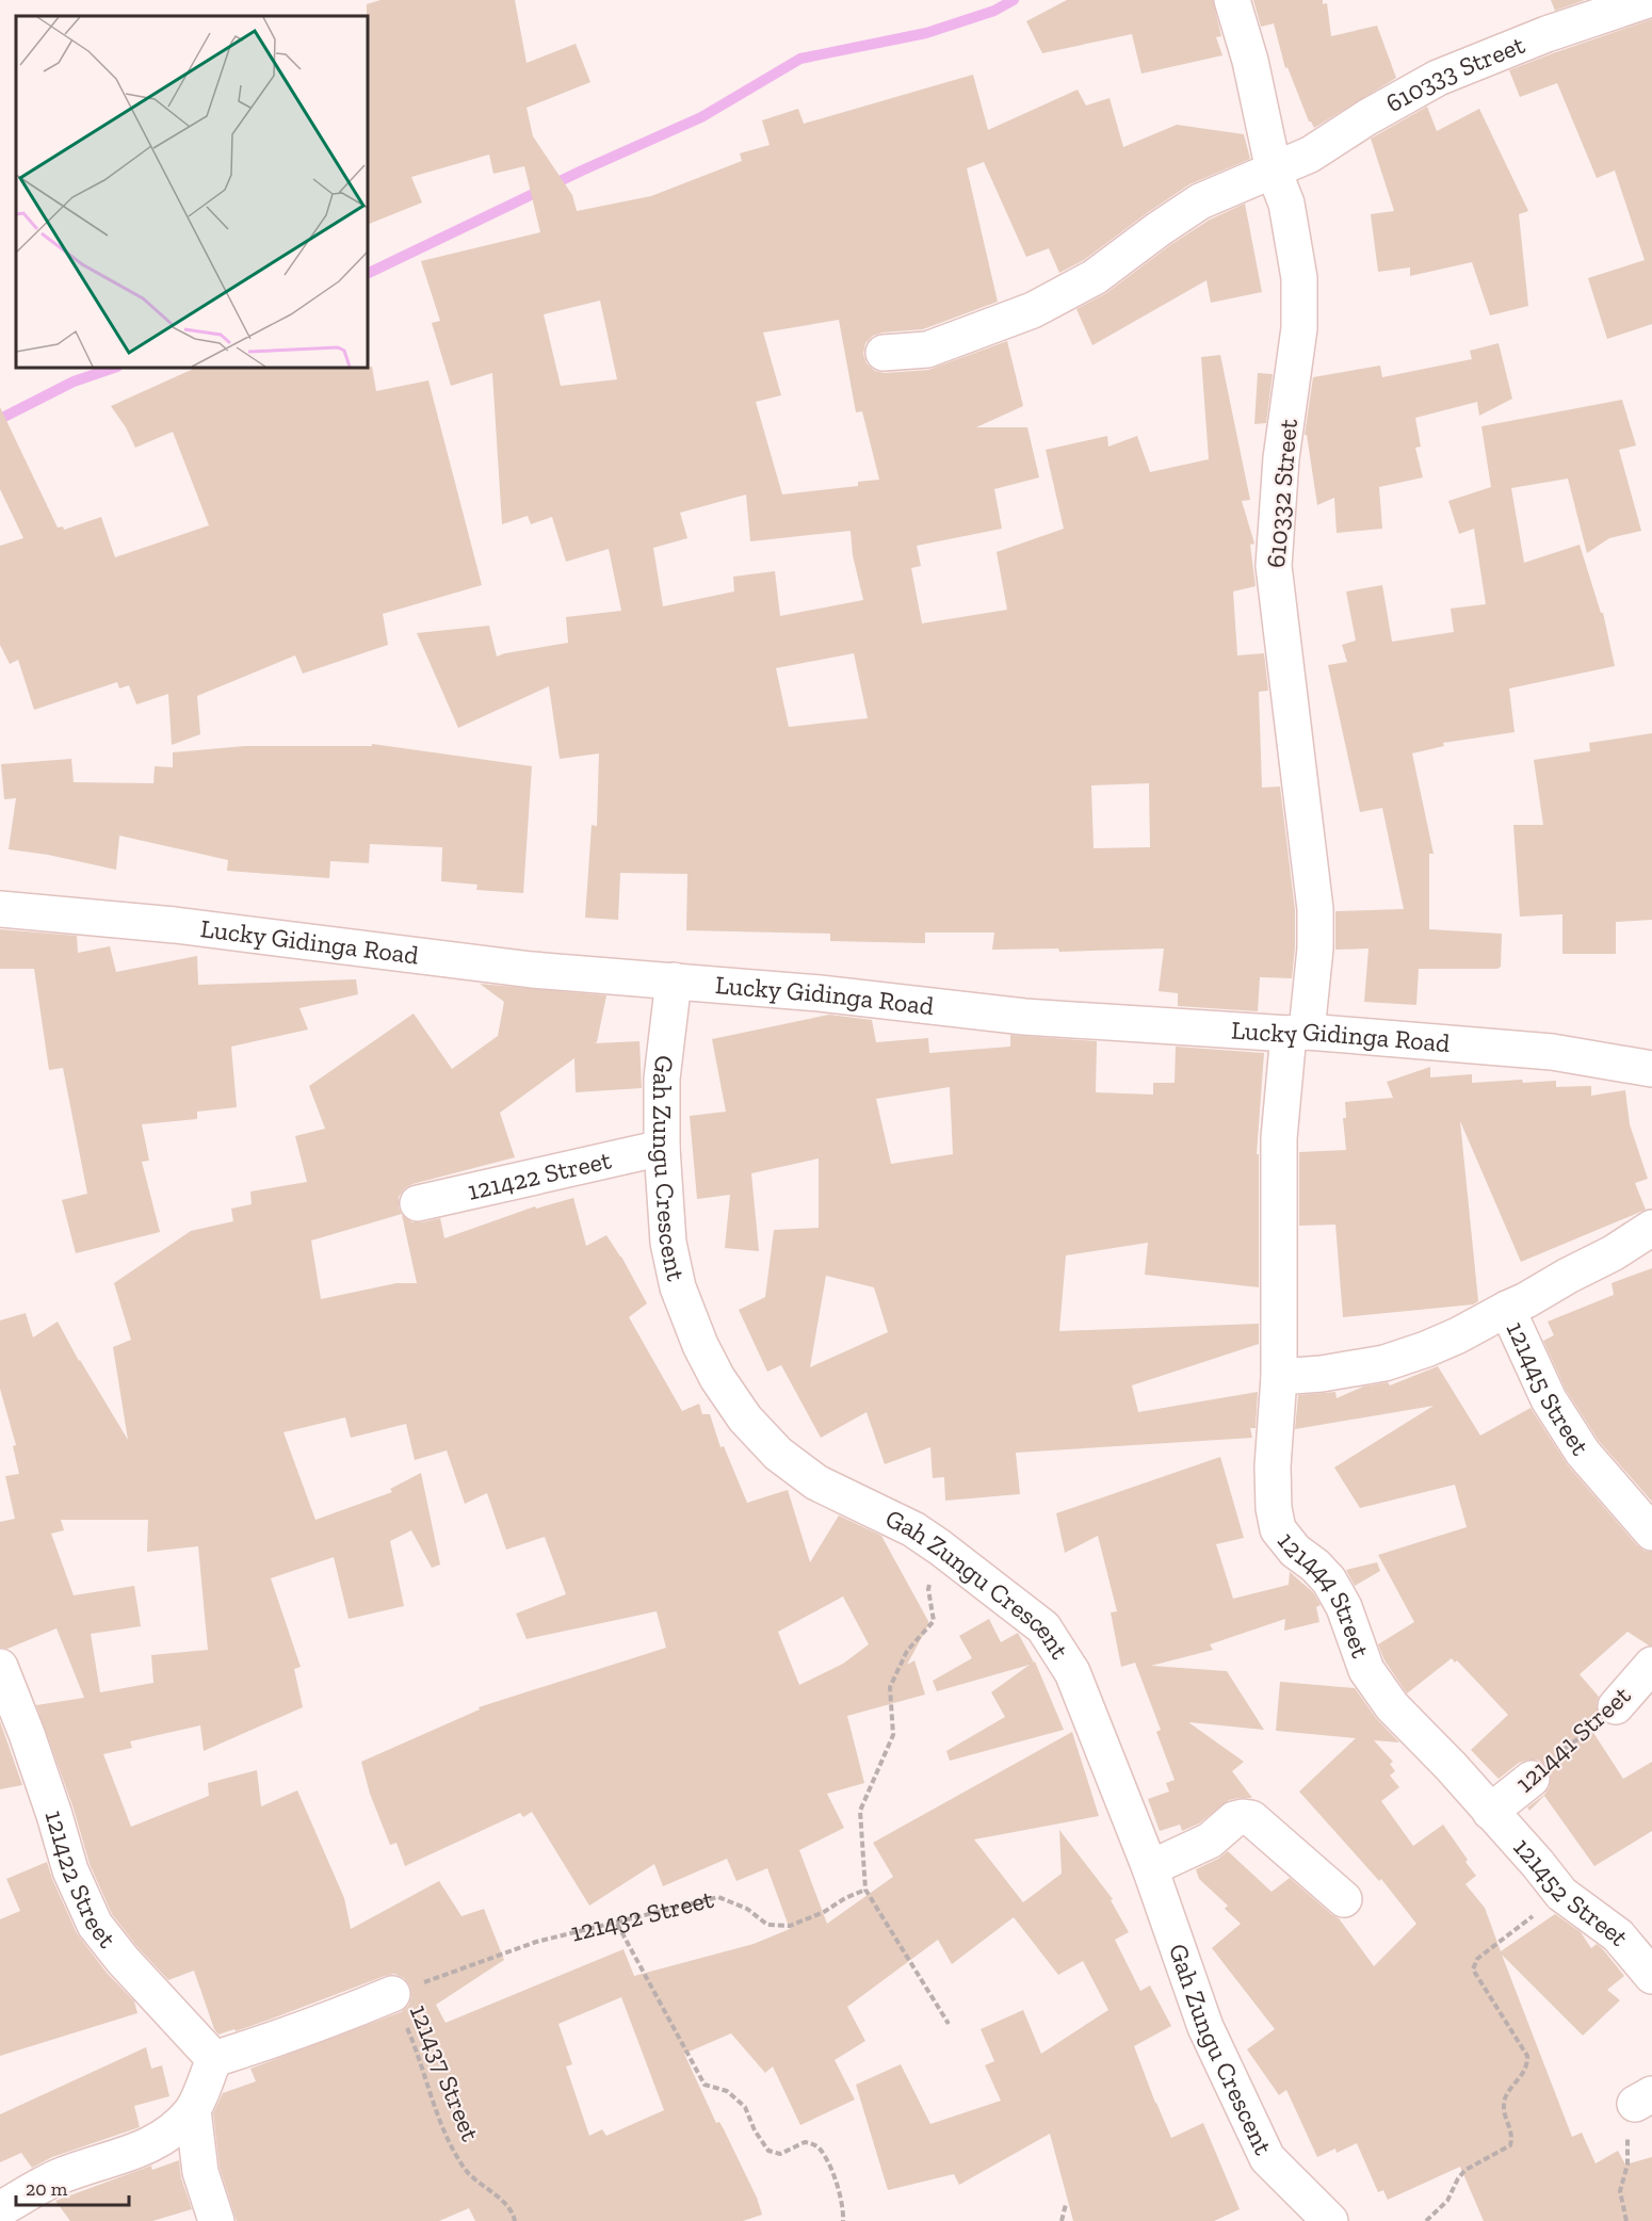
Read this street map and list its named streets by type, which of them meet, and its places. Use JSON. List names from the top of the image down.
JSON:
{
  "streets": {
    "street": [
      "610333 Street",
      "610332 Street",
      "Lucky Gidinga Road",
      "Gah Zungu Crescent",
      "121422 Street",
      "121445 Street",
      "121444 Street",
      "121441 Street",
      "121452 Street"
    ],
    "path": ["121432 Street", "121437 Street"]
  },
  "crossings": [
    ["610333 Street", "610332 Street"],
    ["610332 Street", "Lucky Gidinga Road"],
    ["610332 Street", "121444 Street"],
    ["Lucky Gidinga Road", "Gah Zungu Crescent"],
    ["Gah Zungu Crescent", "121422 Street"],
    ["121444 Street", "121441 Street"],
    ["121444 Street", "121452 Street"],
    ["121441 Street", "121452 Street"],
    ["121432 Street", "121437 Street"]
  ],
  "scale_bar": "20 m"
}
